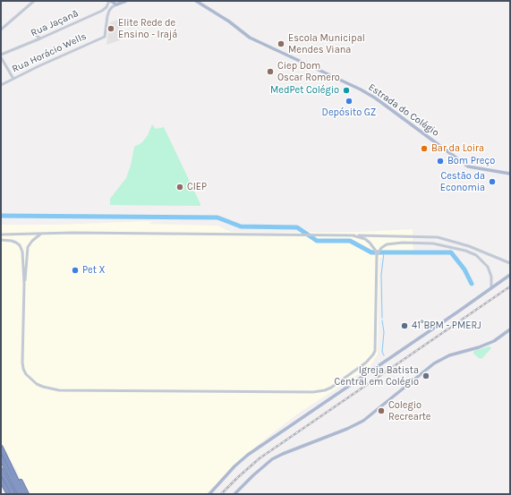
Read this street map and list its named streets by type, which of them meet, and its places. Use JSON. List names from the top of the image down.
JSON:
{
  "streets": {
    "main road": ["Estrada do Colégio"],
    "street": ["Rua Jaçanã", "Rua Horácio Wells"]
  },
  "places": [
    "Elite Rede de Ensino - Irajá",
    "Escola Municipal Mendes Viana",
    "Ciep Dom Oscar Romero",
    "MedPet Colégio",
    "Depósito GZ",
    "Bar da Loira",
    "Bom Preço",
    "Cestão da Economia",
    "CIEP",
    "Pet X",
    "41°BPM - PMERJ",
    "Igreja Batista Central em Colégio",
    "Colegio Recrearte"
  ]
}
